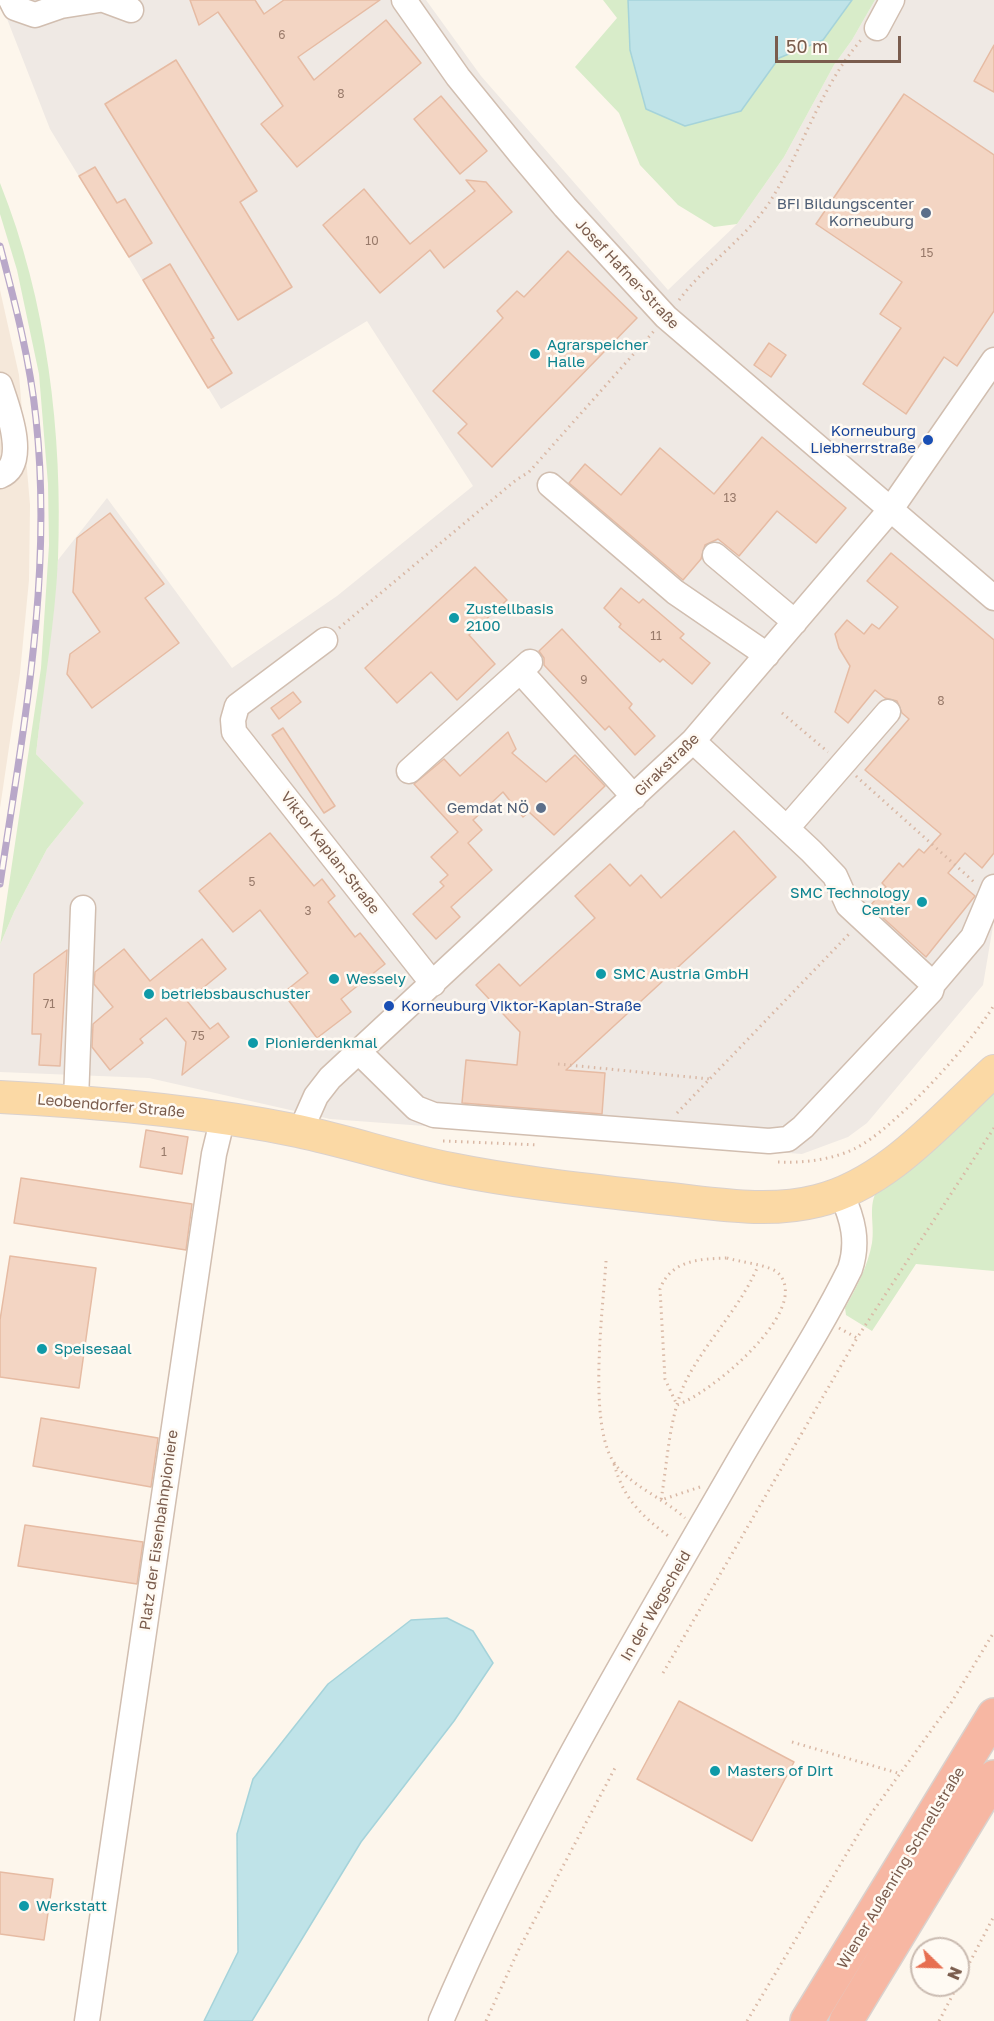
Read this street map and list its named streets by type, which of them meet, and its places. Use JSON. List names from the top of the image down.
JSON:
{
  "streets": {
    "highway": ["Wiener Außenring Schnellstraße"],
    "main road": ["Leobendorfer Straße"],
    "street": [
      "Josef Hafner-Straße",
      "Girakstraße",
      "Viktor Kaplan-Straße",
      "Platz der Eisenbahnpioniere",
      "In der Wegscheid"
    ]
  },
  "crossings": [
    ["Josef Hafner-Straße", "Girakstraße"],
    ["Girakstraße", "Viktor Kaplan-Straße"],
    ["Leobendorfer Straße", "Platz der Eisenbahnpioniere"]
  ],
  "places": [
    "BFI Bildungscenter Korneuburg",
    "Agrarspeicher Halle",
    "Korneuburg Liebherrstraße",
    "Zustellbasis 2100",
    "Gemdat NÖ",
    "SMC Technology Center",
    "SMC Austria GmbH",
    "Wessely",
    "betriebsbauschuster",
    "Korneuburg Viktor-Kaplan-Straße",
    "Pionierdenkmal",
    "Speisesaal",
    "Masters of Dirt",
    "Werkstatt"
  ],
  "house_numbers": [
    "6",
    "8",
    "10",
    "15",
    "13",
    "11",
    "9",
    "8",
    "5",
    "3",
    "71",
    "75",
    "1"
  ],
  "scale_bar": "50 m",
  "north": "bottom right"
}
